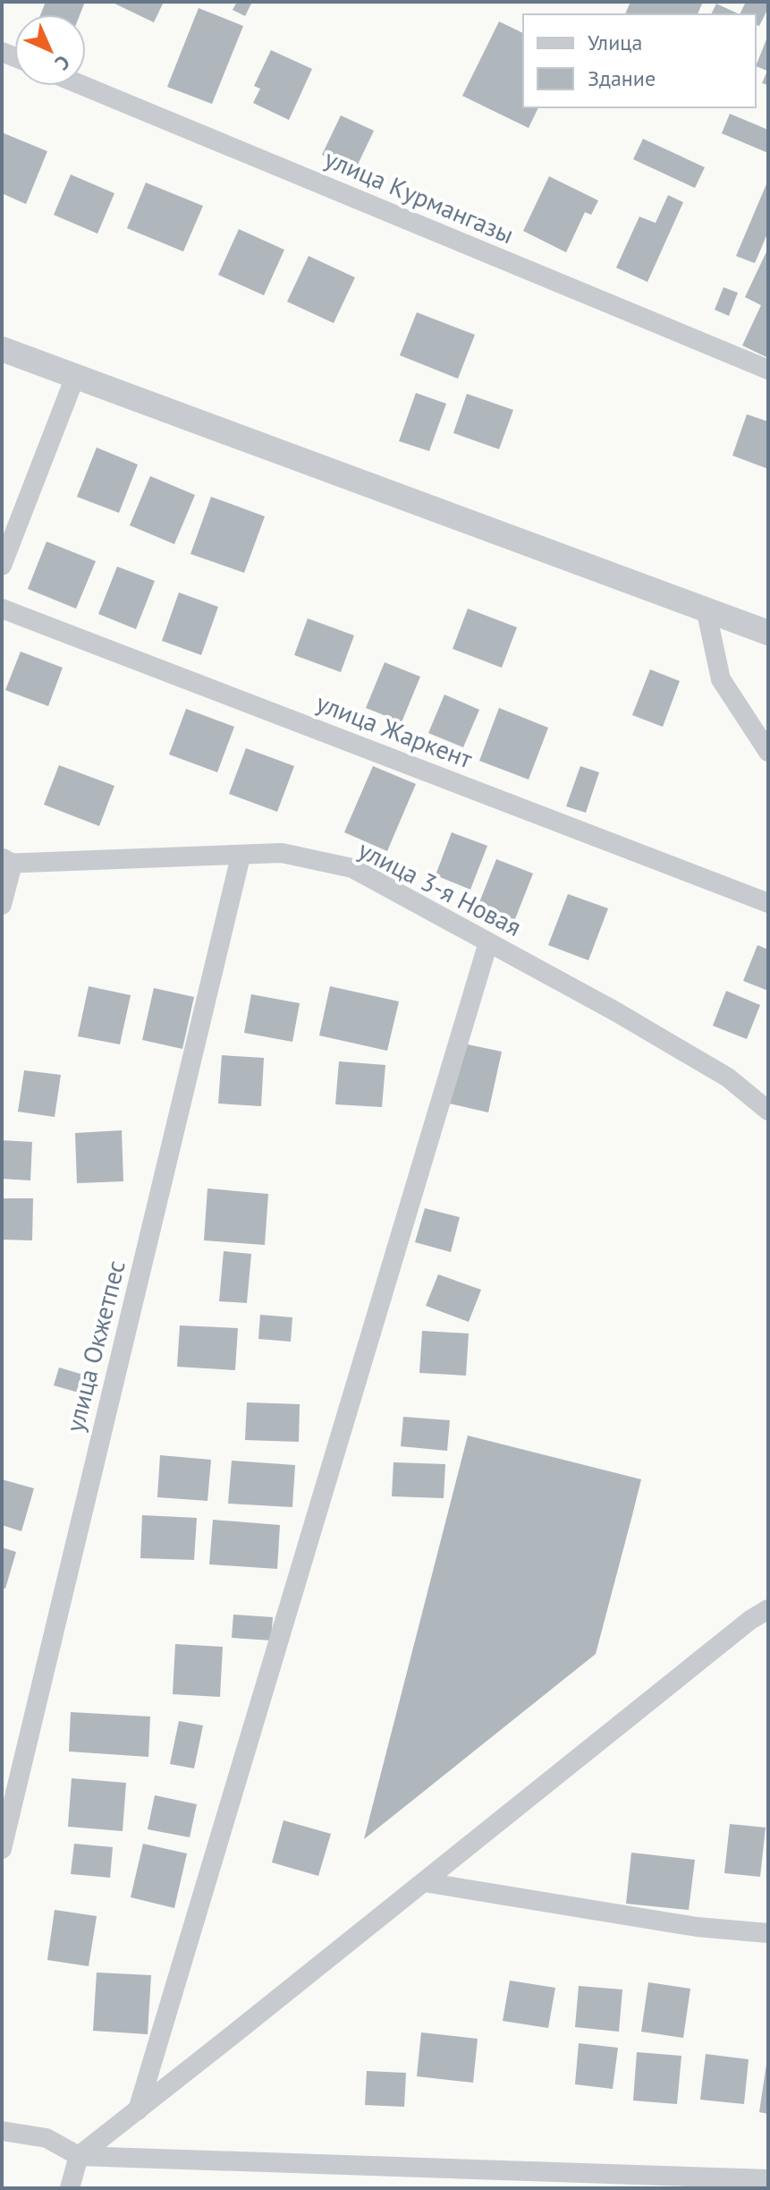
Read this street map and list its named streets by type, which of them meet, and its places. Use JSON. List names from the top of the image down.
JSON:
{
  "streets": {
    "street": [
      "улица Курмангазы",
      "улица Жаркент",
      "улица 3-я Новая",
      "улица Окжетпес"
    ]
  },
  "crossings": [
    ["улица 3-я Новая", "улица Окжетпес"]
  ],
  "legend": ["Улица", "Здание"],
  "north": "bottom right"
}
